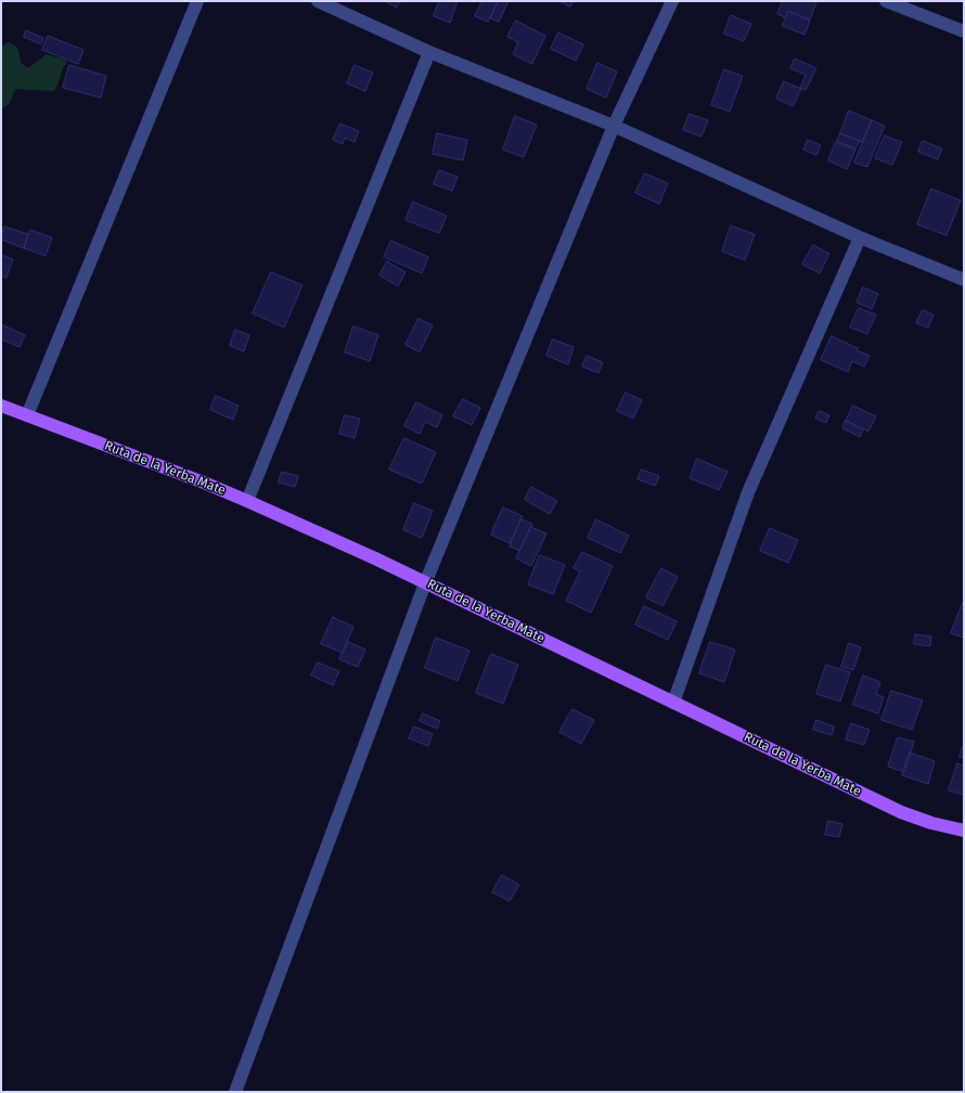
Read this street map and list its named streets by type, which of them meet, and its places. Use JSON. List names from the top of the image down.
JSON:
{
  "streets": {
    "main road": ["Ruta de la Yerba Mate"]
  }
}
